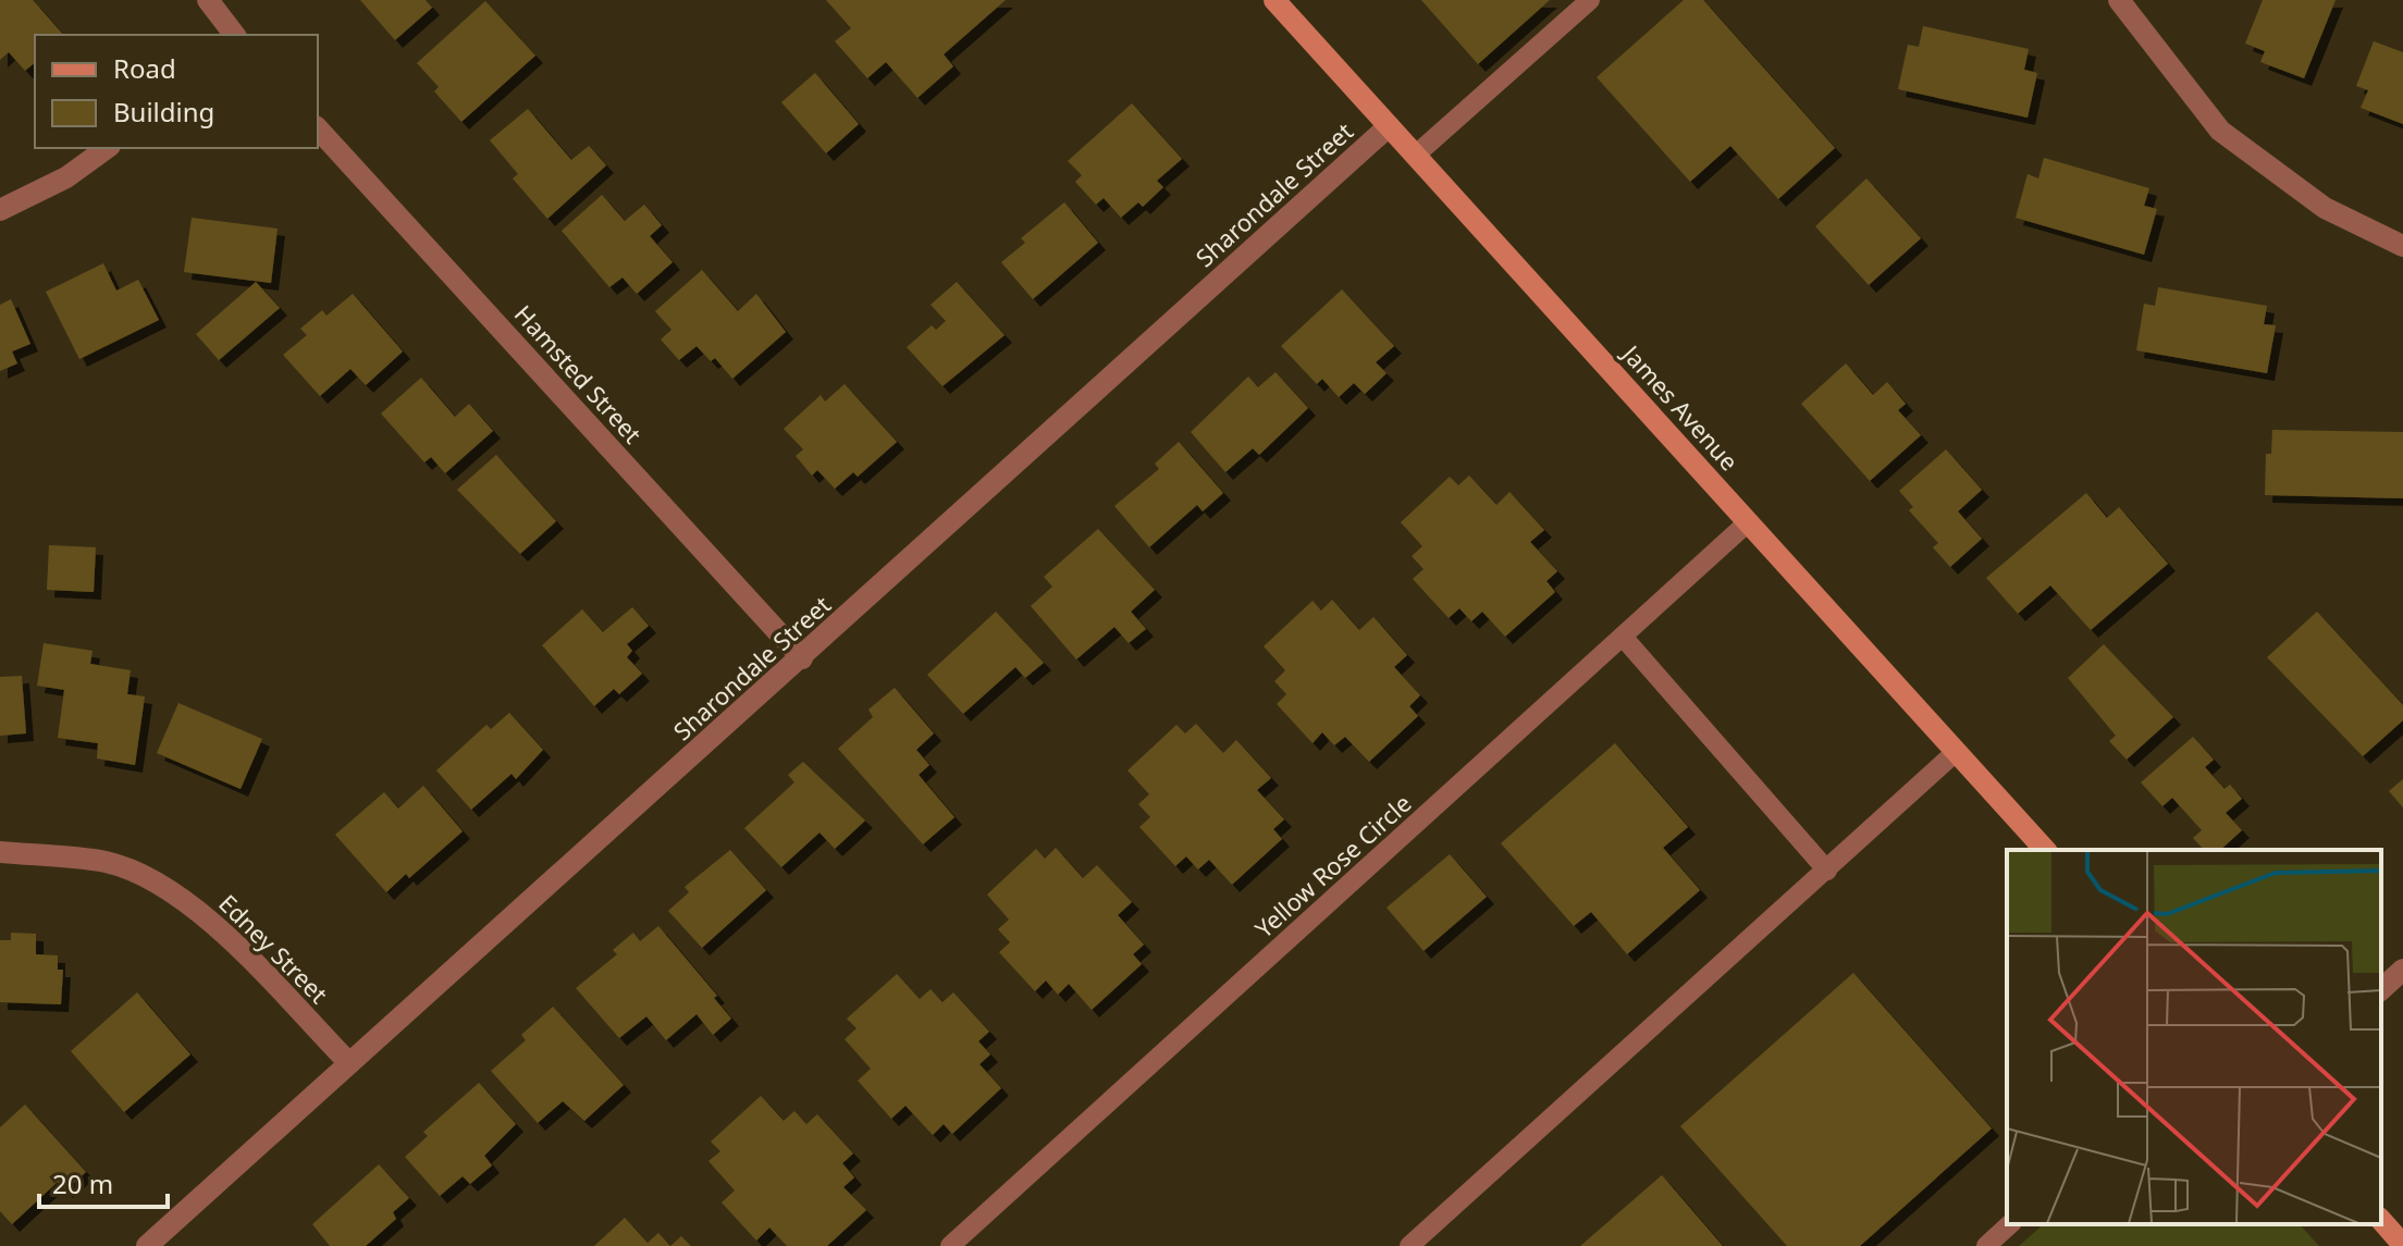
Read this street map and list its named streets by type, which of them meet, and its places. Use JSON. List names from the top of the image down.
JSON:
{
  "streets": {
    "main road": ["James Avenue"],
    "street": ["Sharondale Street", "Hamsted Street", "Edney Street"],
    "lane": ["Yellow Rose Circle"]
  },
  "crossings": [
    ["Sharondale Street", "Hamsted Street"],
    ["Sharondale Street", "James Avenue"],
    ["Sharondale Street", "Edney Street"],
    ["James Avenue", "Yellow Rose Circle"]
  ],
  "legend": ["Road", "Building"],
  "scale_bar": "20 m"
}
